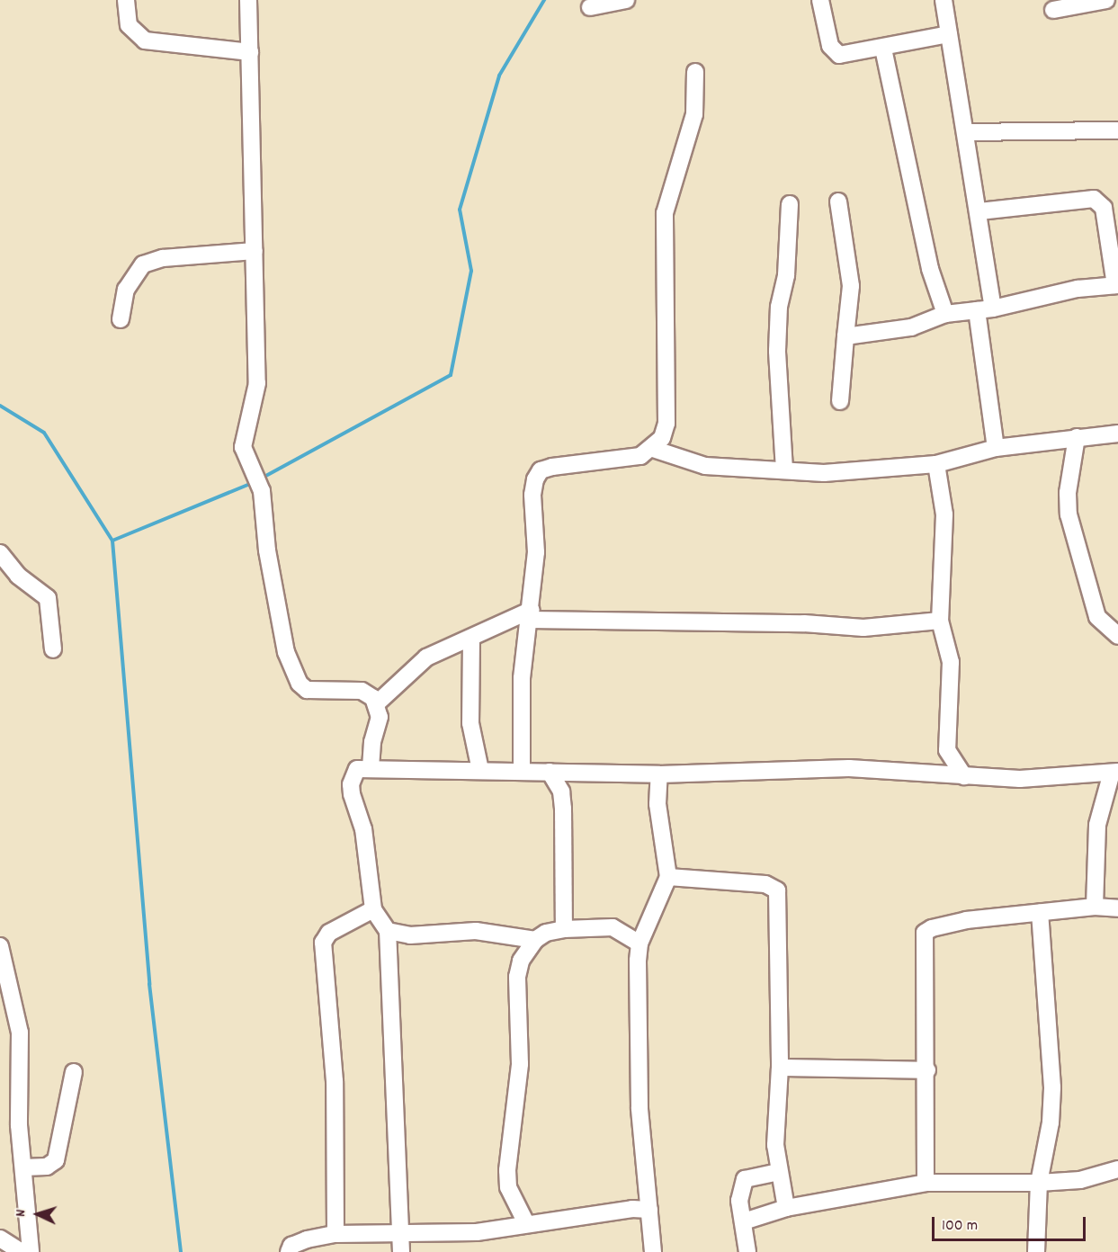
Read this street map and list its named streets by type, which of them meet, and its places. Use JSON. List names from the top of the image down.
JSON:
{
  "scale_bar": "100 m",
  "north": "left"
}
